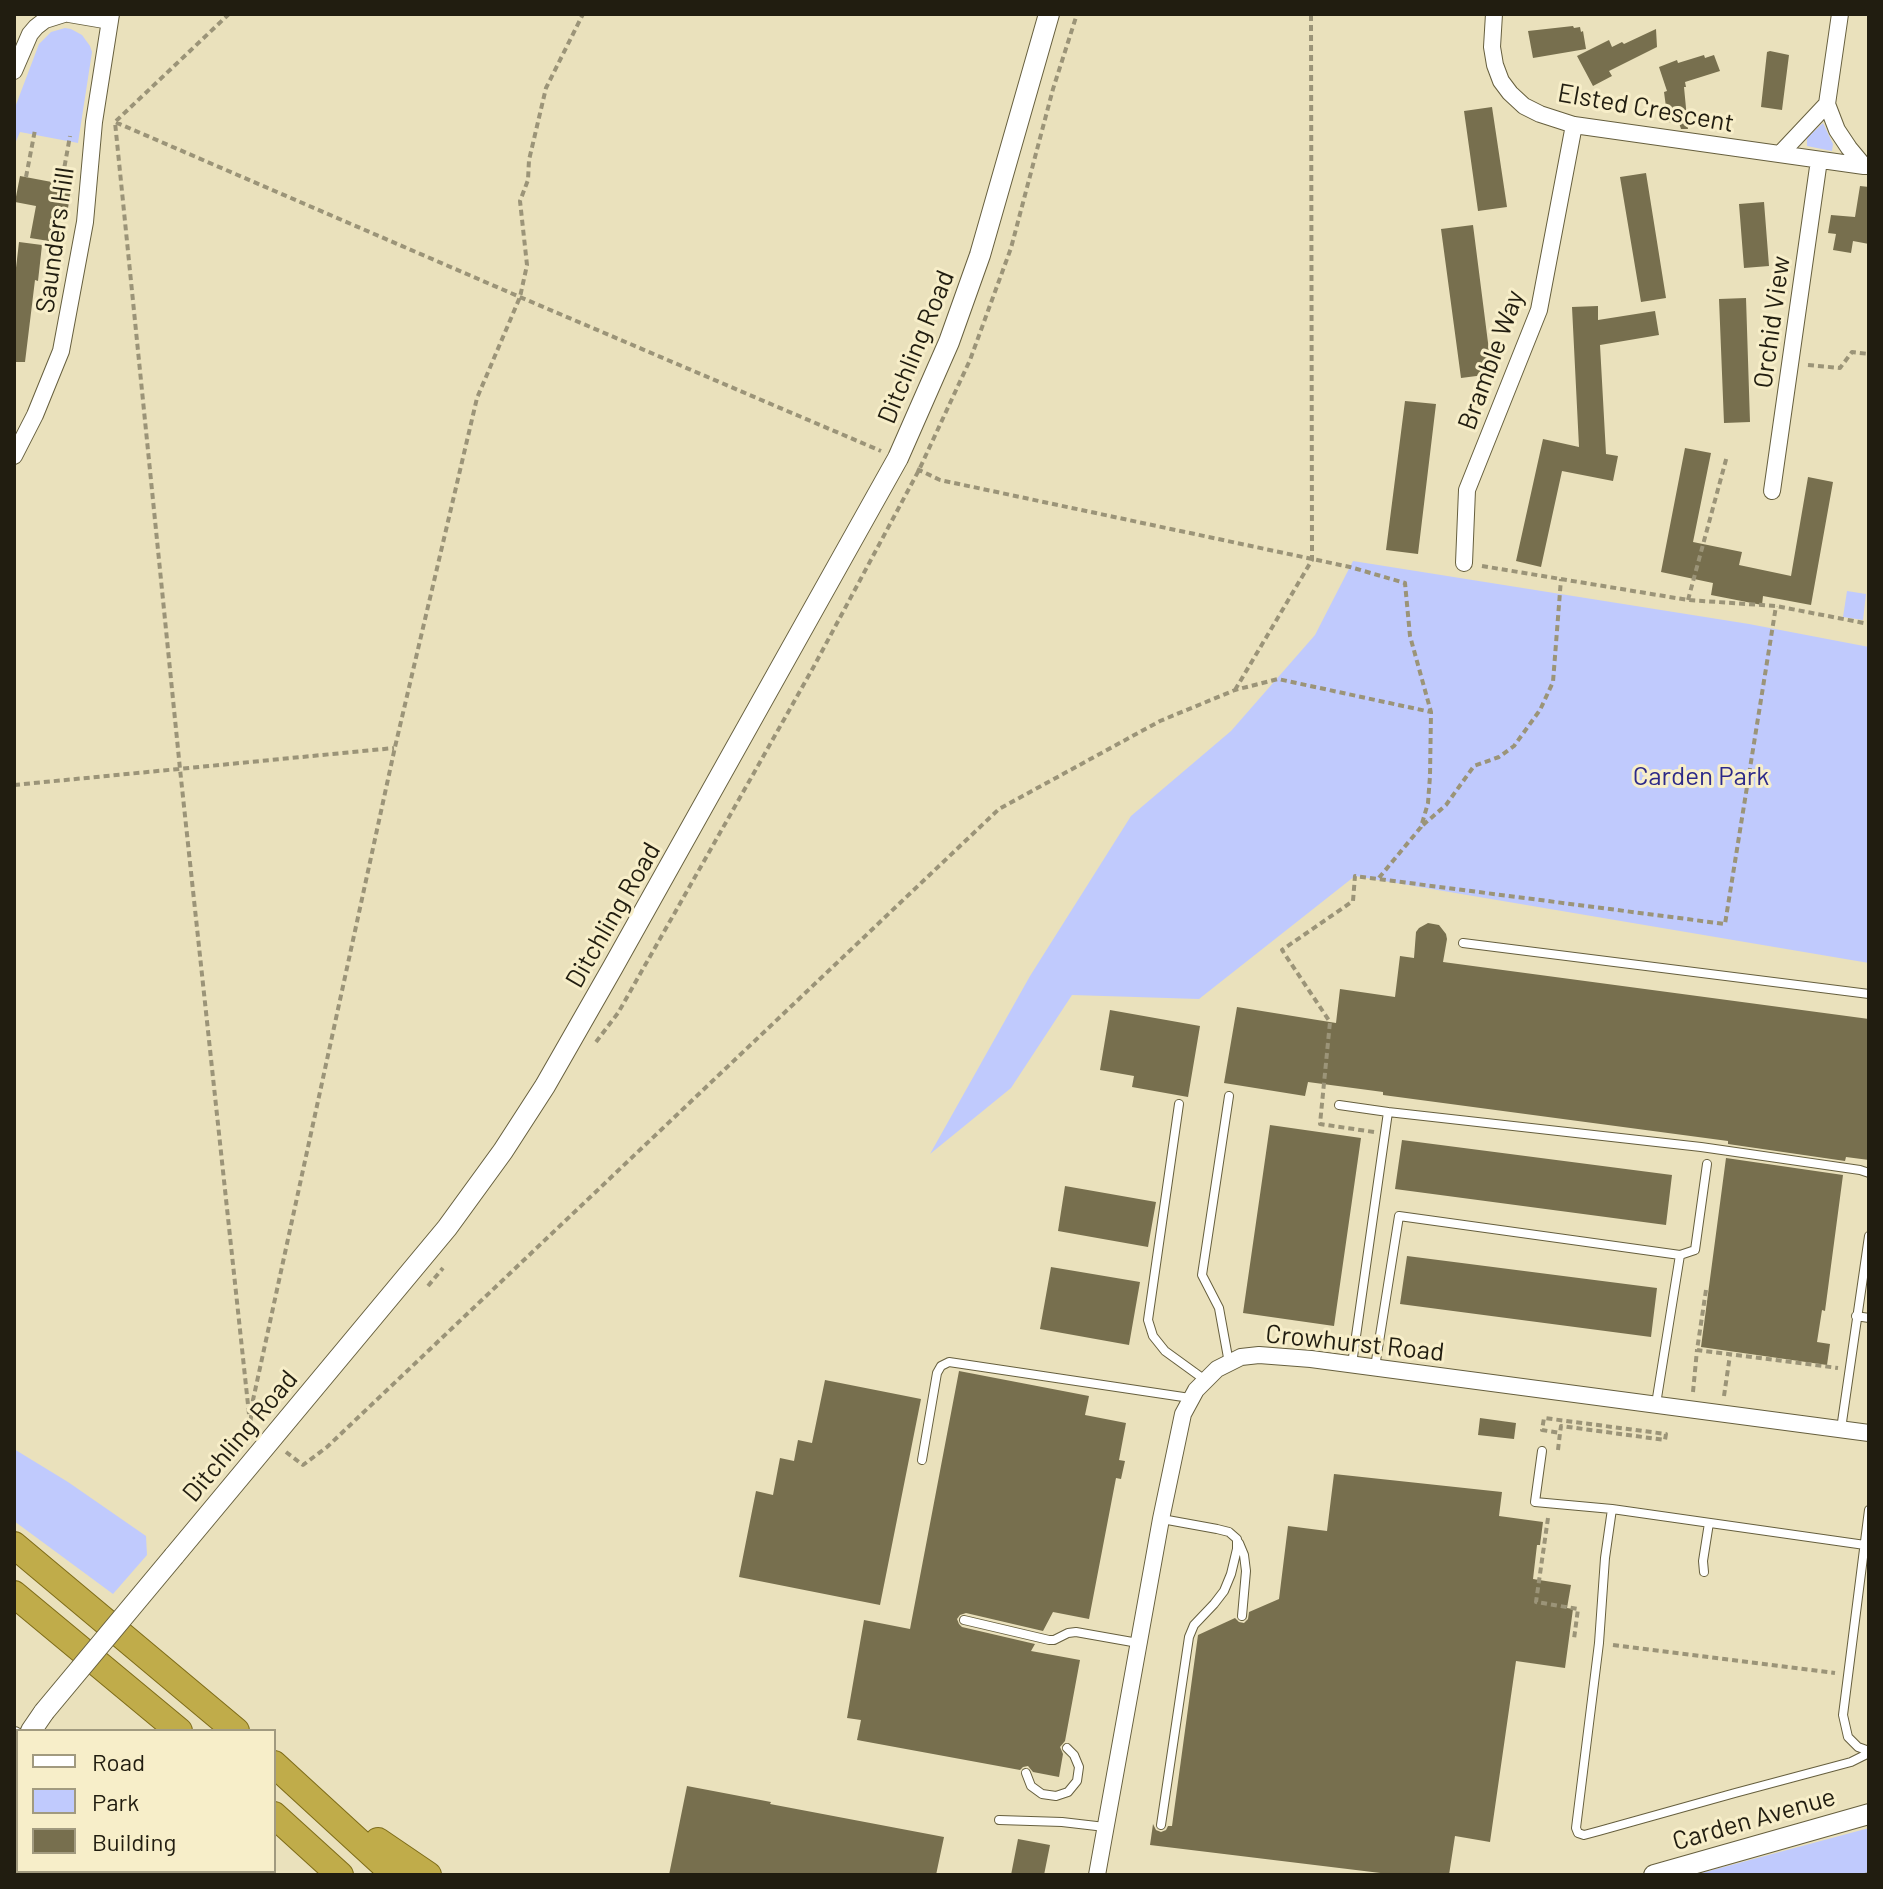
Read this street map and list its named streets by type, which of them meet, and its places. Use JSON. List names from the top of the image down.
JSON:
{
  "streets": {
    "street": [
      "Elsted Crescent",
      "Saunders Hill",
      "Orchid View",
      "Ditchling Road",
      "Bramble Way",
      "Crowhurst Road",
      "Carden Avenue"
    ]
  },
  "crossings": [
    ["Elsted Crescent", "Orchid View"],
    ["Elsted Crescent", "Bramble Way"]
  ],
  "parks": ["Carden Park"],
  "legend": ["Road", "Park", "Building"]
}
